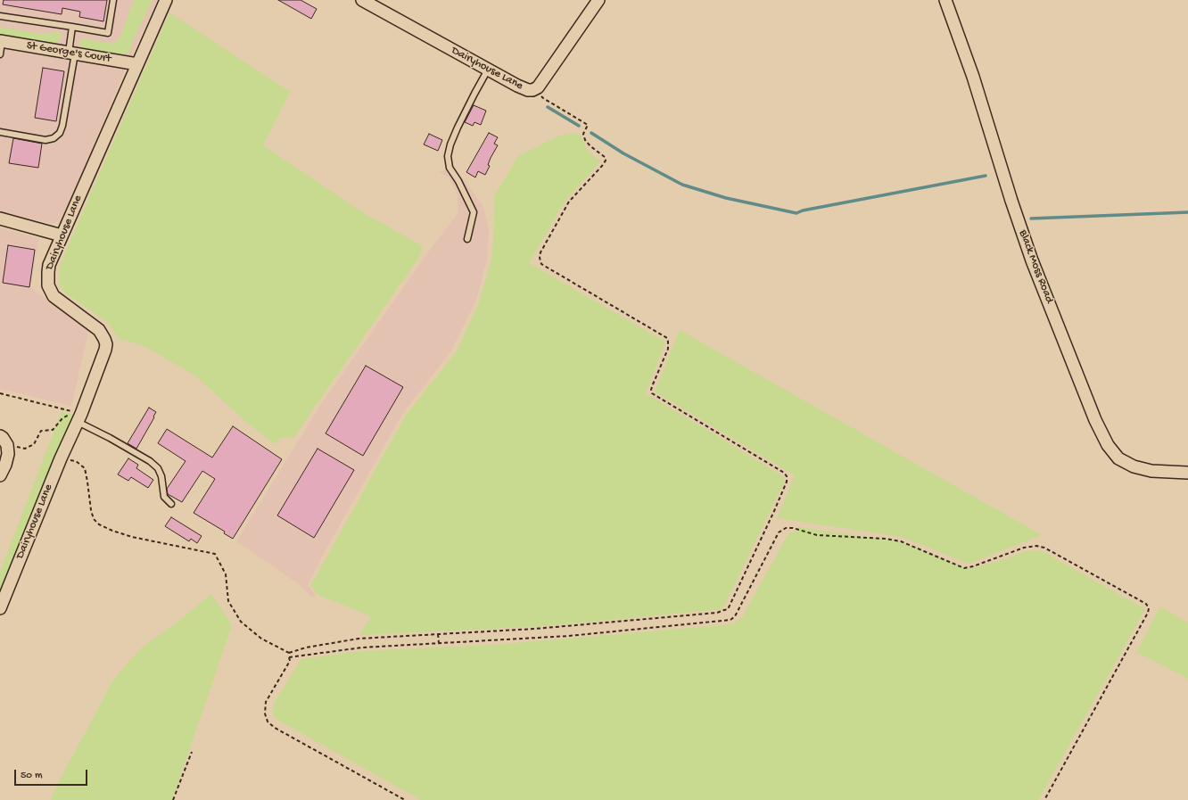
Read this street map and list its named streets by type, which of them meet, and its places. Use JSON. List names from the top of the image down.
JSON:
{
  "streets": {
    "street": ["St George's Court", "Dairyhouse Lane", "Black Moss Road"]
  },
  "crossings": [
    ["St George's Court", "Dairyhouse Lane"]
  ],
  "scale_bar": "50 m"
}
